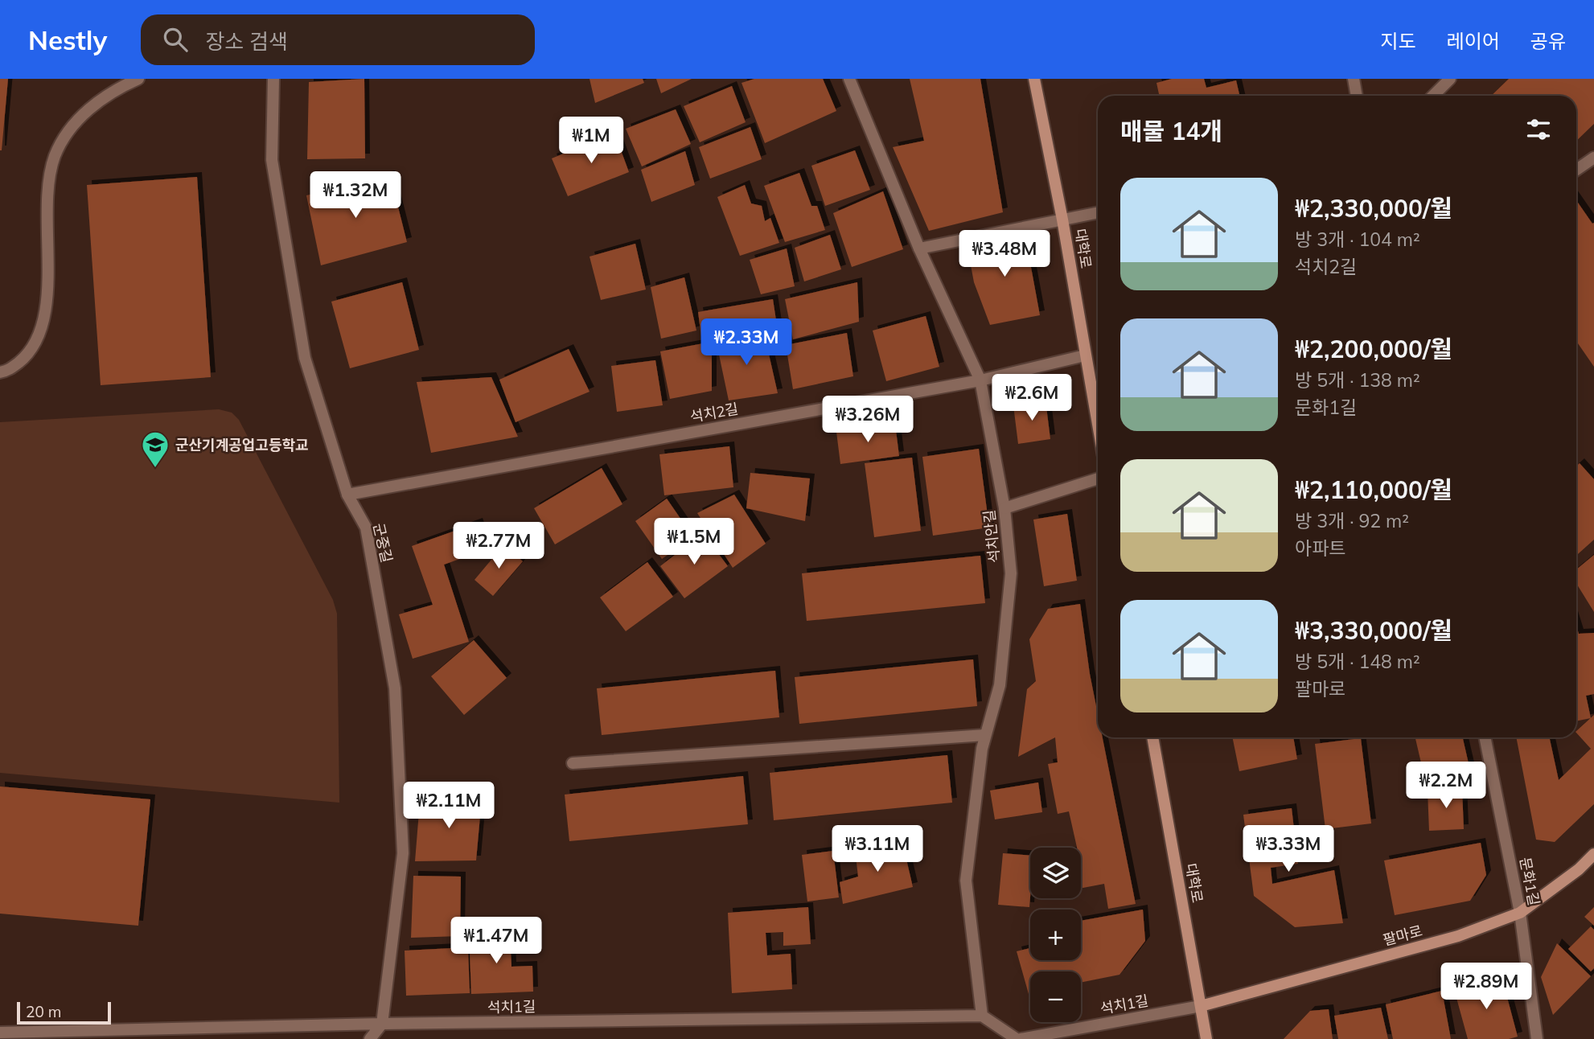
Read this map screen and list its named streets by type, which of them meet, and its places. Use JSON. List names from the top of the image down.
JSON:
{
  "streets": {
    "street": [
      "대학로",
      "석치2길",
      "석치안길",
      "군중길",
      "문화1길",
      "팔마로",
      "석치1길"
    ]
  },
  "crossings": [
    ["대학로", "석치2길"],
    ["대학로", "팔마로"],
    ["대학로", "석치1길"],
    ["석치2길", "석치안길"],
    ["석치2길", "군중길"],
    ["석치안길", "석치1길"],
    ["군중길", "석치1길"],
    ["문화1길", "팔마로"],
    ["팔마로", "석치1길"]
  ],
  "places": {
    "school or university": ["군산기계공업고등학교"]
  },
  "scale_bar": "20 m",
  "page": {
    "header": "Nestly",
    "search": "장소 검색",
    "nav": ["지도", "레이어", "공유"],
    "heading": "매물 14개",
    "price": [
      "₩1M",
      "₩1.32M",
      "₩3.48M",
      "₩2.33M",
      "₩2.6M",
      "₩3.26M",
      "₩1.5M",
      "₩2.77M",
      "₩2.2M",
      "₩2.11M",
      "₩3.11M",
      "₩3.33M",
      "₩1.47M",
      "₩2.89M"
    ],
    "list": [
      {
        "name": "₩2,330,000/월",
        "note": "방 3개 · 104 m² · 석치2길"
      },
      {
        "name": "₩2,200,000/월",
        "note": "방 5개 · 138 m² · 문화1길"
      },
      {
        "name": "₩2,110,000/월",
        "note": "방 3개 · 92 m² · 아파트"
      },
      {
        "name": "₩3,330,000/월",
        "note": "방 5개 · 148 m² · 팔마로"
      }
    ],
    "map_buttons": ["+", "−"],
    "scale": "20 m"
  }
}
